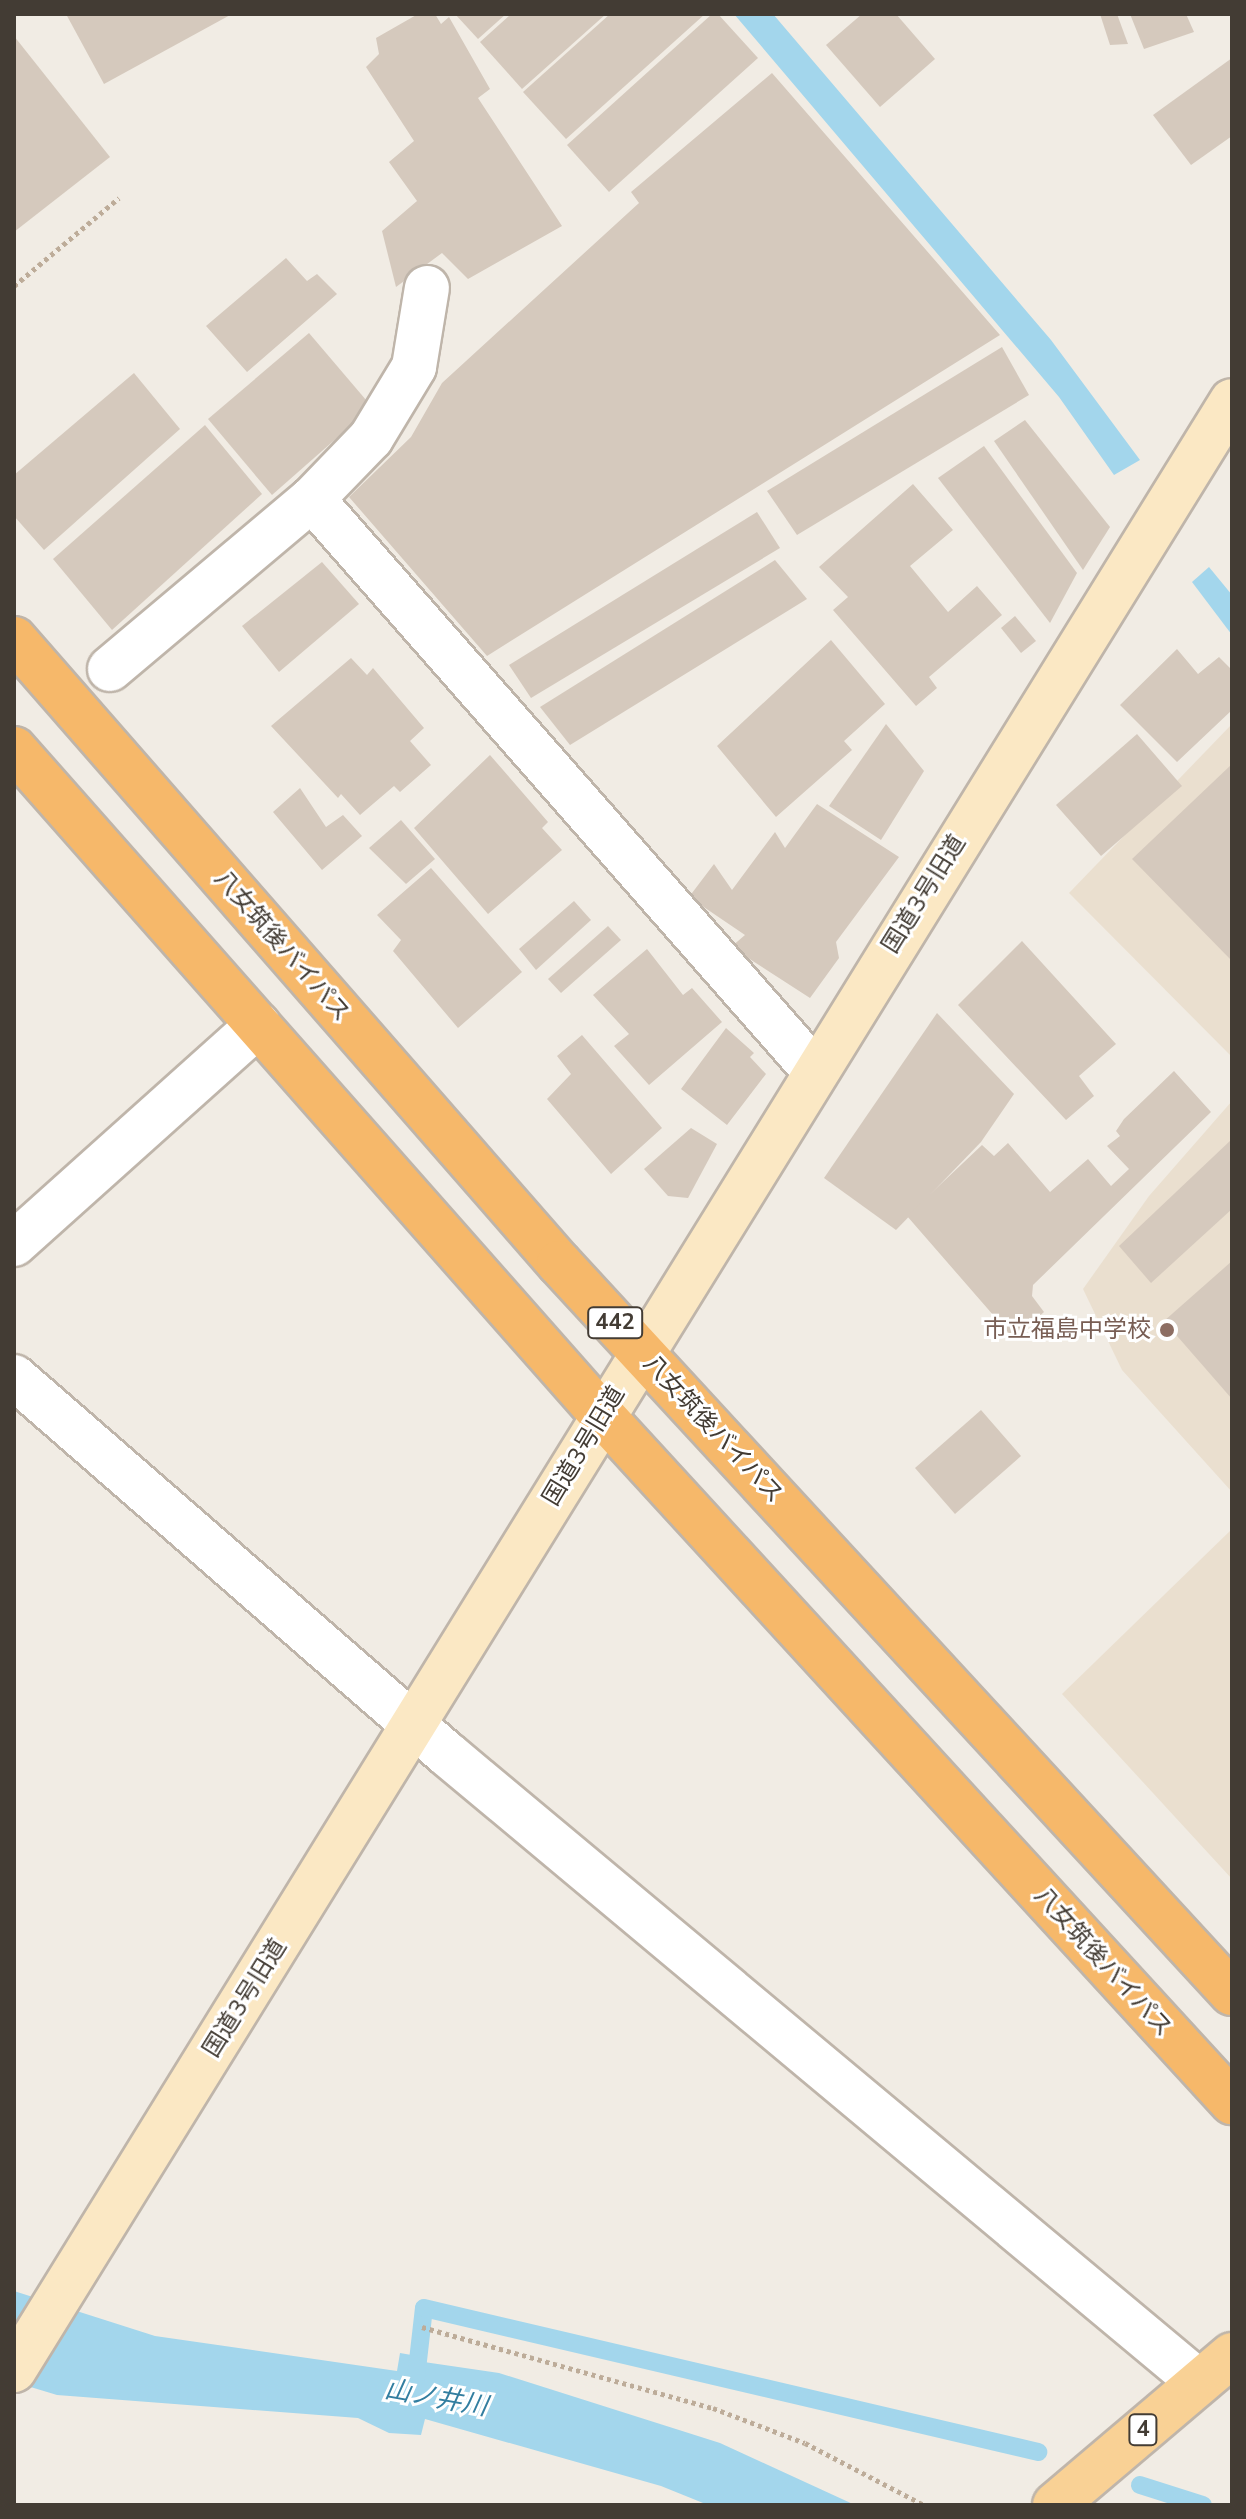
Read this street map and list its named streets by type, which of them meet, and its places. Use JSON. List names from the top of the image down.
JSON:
{
  "streets": {
    "highway": ["八女筑後バイパス", "442"],
    "main road": ["4"],
    "street": ["国道3号旧道"]
  },
  "crossings": [
    ["国道3号旧道", "八女筑後バイパス"]
  ],
  "water": ["山ノ井川"],
  "places": ["市立福島中学校"]
}
